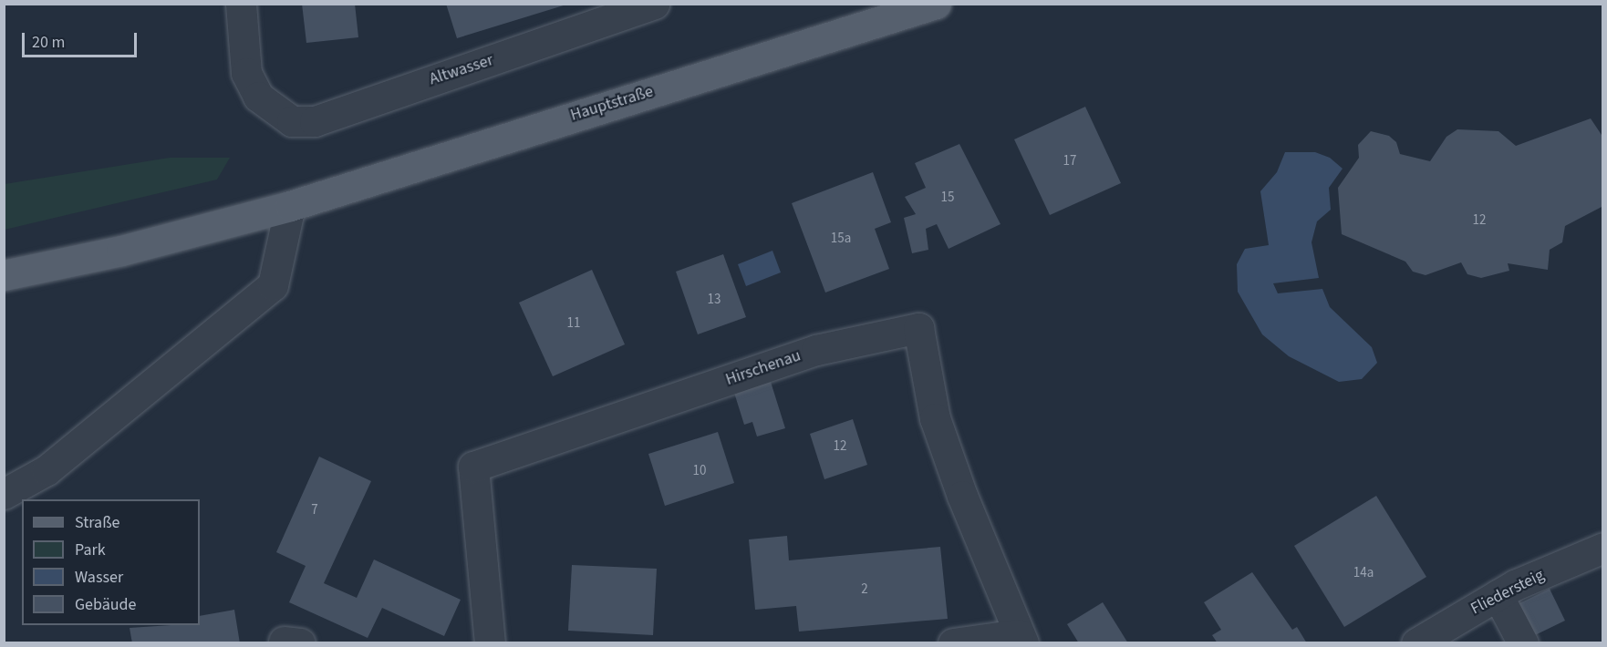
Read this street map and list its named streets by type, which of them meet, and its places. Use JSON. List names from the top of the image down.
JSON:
{
  "streets": {
    "main road": ["Hauptstraße"],
    "street": ["Altwasser", "Hirschenau", "Fliedersteig"]
  },
  "house_numbers": [
    "17",
    "15",
    "12",
    "15a",
    "13",
    "11",
    "12",
    "10",
    "7",
    "14a",
    "2"
  ],
  "legend": [
    "Straße",
    "Park",
    "Wasser",
    "Gebäude"
  ],
  "scale_bar": "20 m"
}
